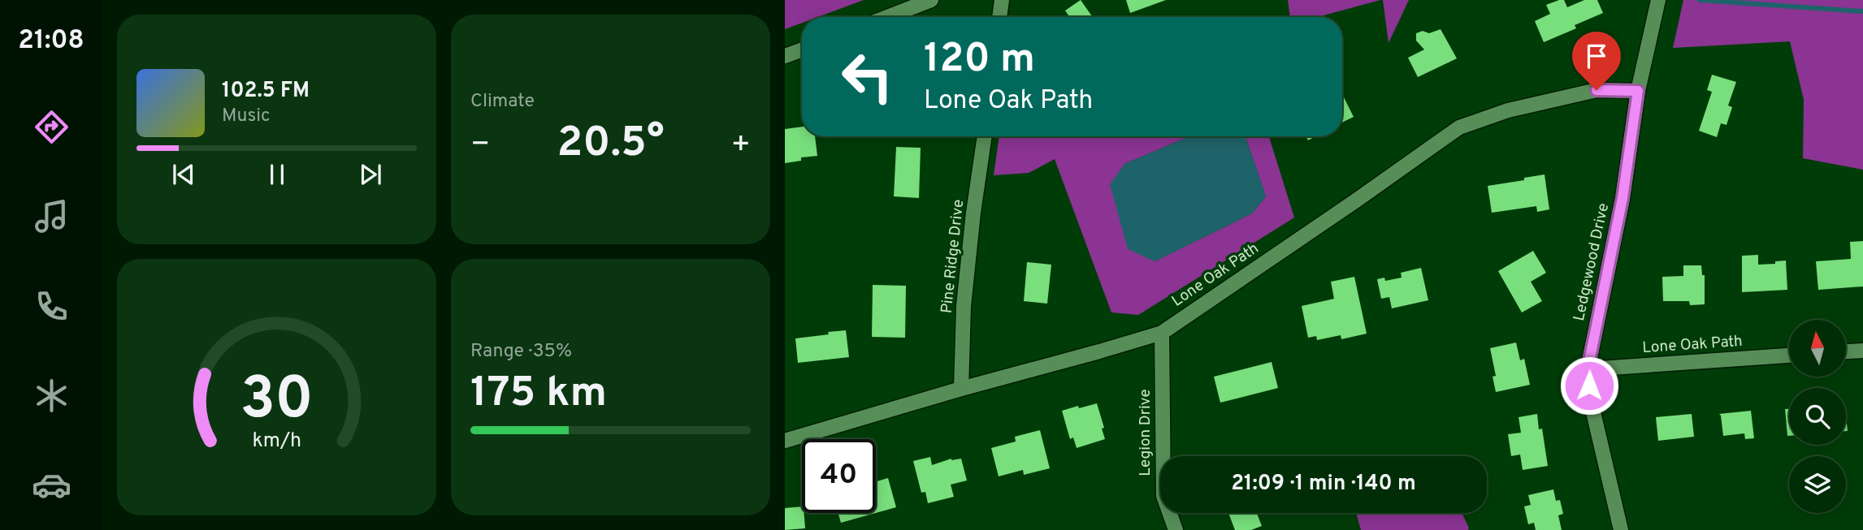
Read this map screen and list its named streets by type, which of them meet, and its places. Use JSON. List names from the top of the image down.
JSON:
{
  "streets": {
    "street": [
      "Pine Ridge Drive",
      "Ledgewood Drive",
      "Lone Oak Path",
      "Legion Drive"
    ]
  },
  "crossings": [
    ["Pine Ridge Drive", "Lone Oak Path"],
    ["Ledgewood Drive", "Lone Oak Path"],
    ["Lone Oak Path", "Legion Drive"]
  ],
  "north": "top",
  "page": {
    "tabs": "21:08",
    "tile": [
      "Climate",
      ["Range · 35%", "175 km"]
    ],
    "turn": ["120 m", "Lone Oak Path"],
    "song": ["102.5 FM", "Music"],
    "heat": ["−", "20.5°", "+"],
    "limit": "40",
    "trip": "21:09 · 1 min · 140 m",
    "gauge": ["30", "km/h"]
  }
}
